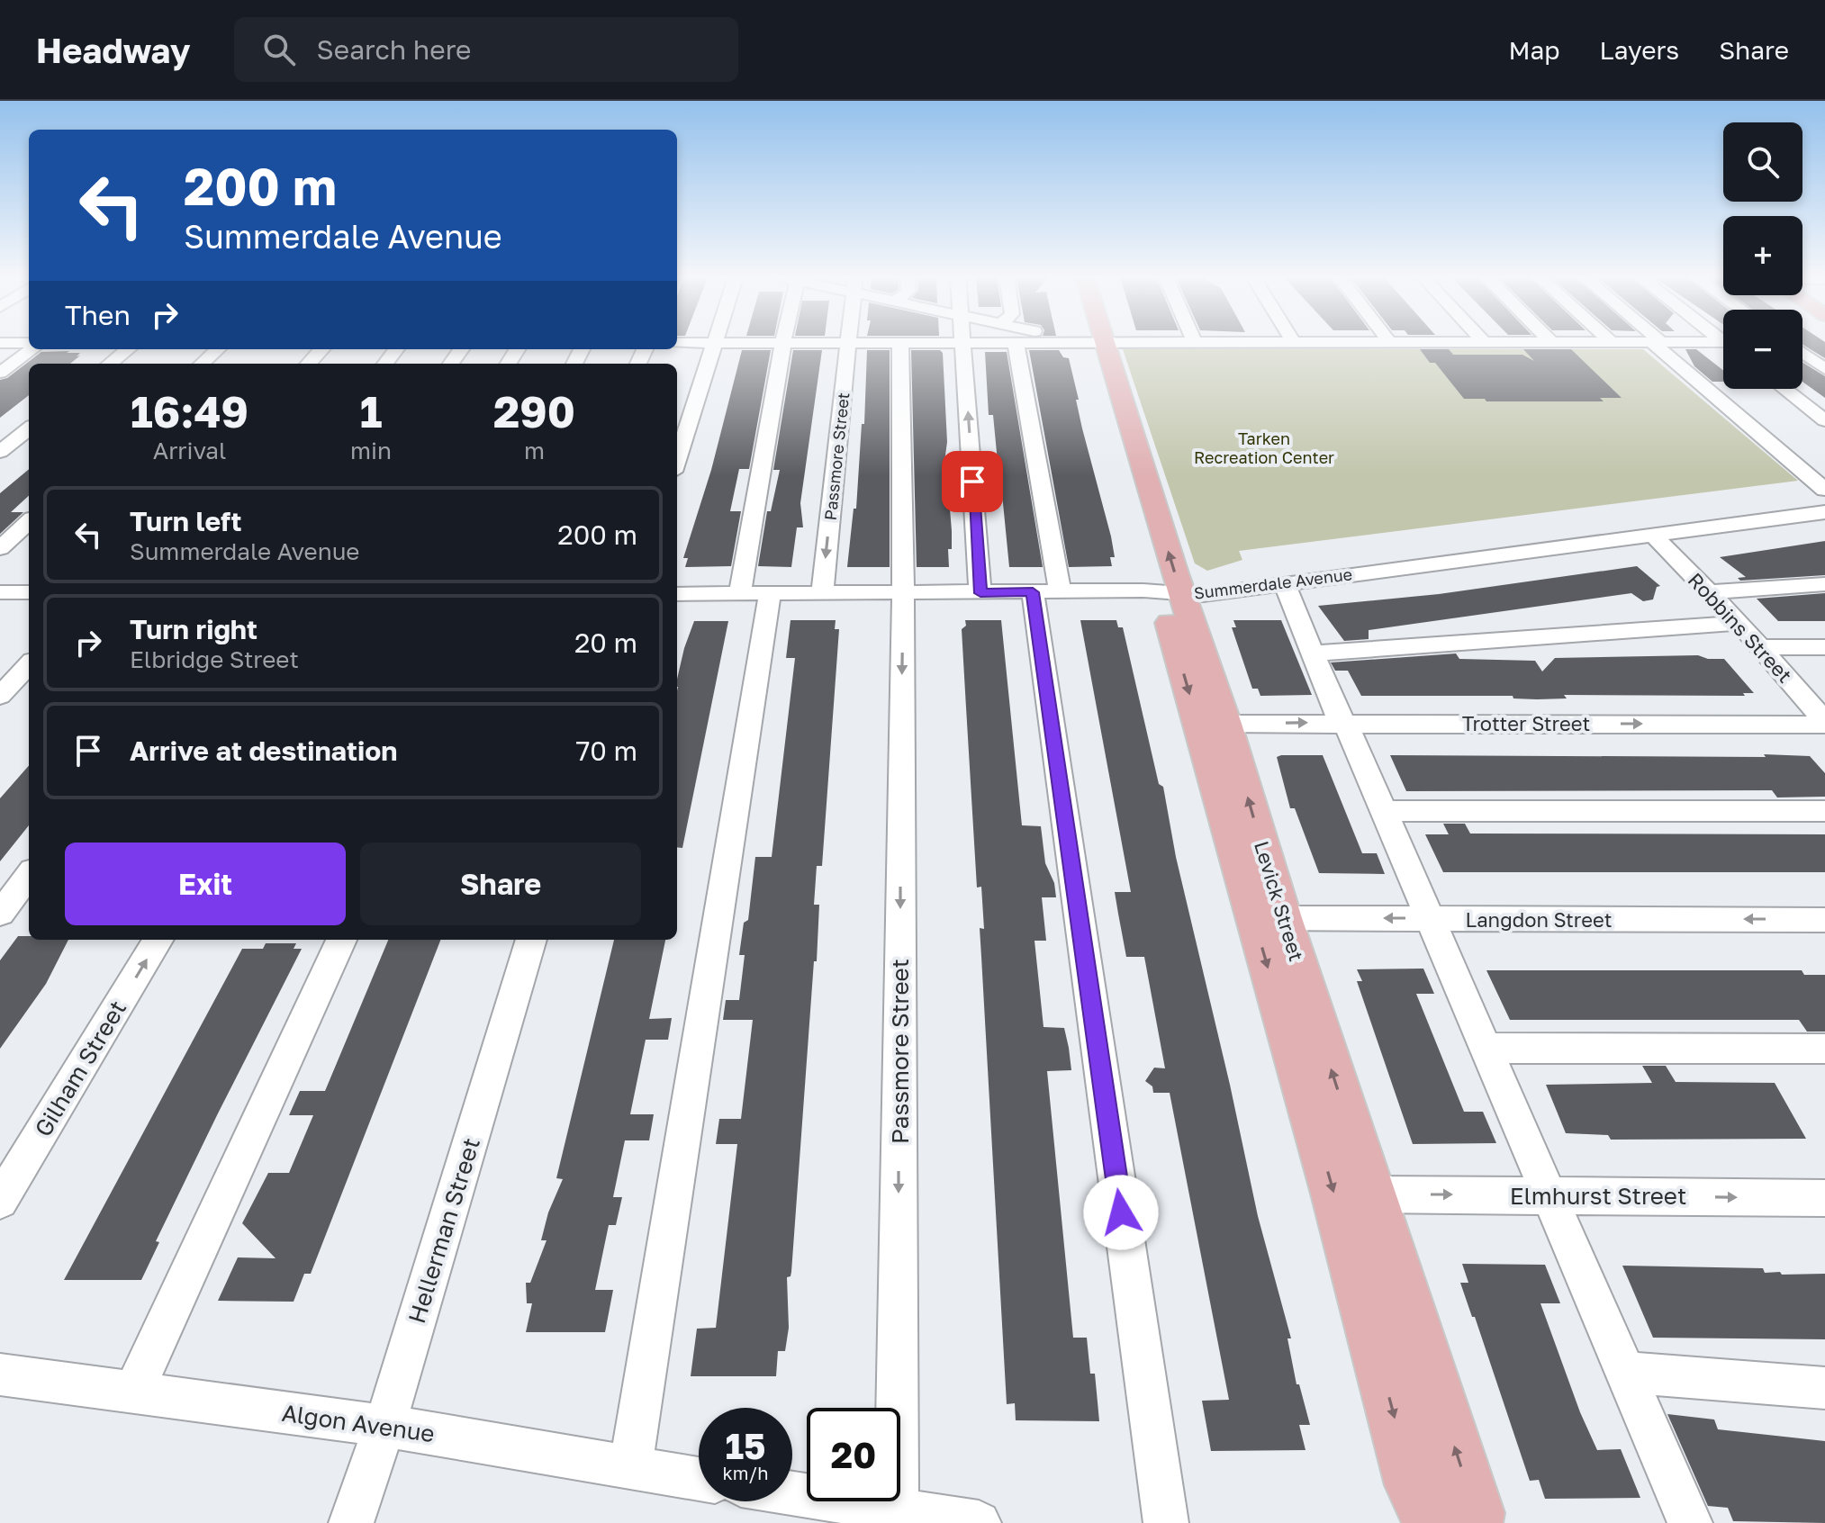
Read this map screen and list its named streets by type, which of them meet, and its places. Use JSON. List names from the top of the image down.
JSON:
{
  "streets": {
    "main road": ["Levick Street"],
    "street": [
      "Passmore Street",
      "Summerdale Avenue",
      "Robbins Street",
      "Trotter Street",
      "Langdon Street",
      "Gilham Street",
      "Elmhurst Street",
      "Hellerman Street",
      "Algon Avenue"
    ]
  },
  "crossings": [
    ["Passmore Street", "Summerdale Avenue"],
    ["Summerdale Avenue", "Robbins Street"],
    ["Summerdale Avenue", "Levick Street"],
    ["Robbins Street", "Trotter Street"],
    ["Trotter Street", "Levick Street"],
    ["Levick Street", "Langdon Street"],
    ["Levick Street", "Elmhurst Street"],
    ["Hellerman Street", "Algon Avenue"]
  ],
  "parks": ["Tarken Recreation Center"],
  "page": {
    "header": "Headway",
    "search": "Search here",
    "nav": ["Map", "Layers", "Share"],
    "map_buttons": ["+", "−"],
    "turn": ["200 m", "Summerdale Avenue"],
    "then": "Then",
    "eta": [
      "16:49",
      "Arrival",
      "1",
      "min",
      "290",
      "m"
    ],
    "list": [
      {
        "name": "Turn left",
        "note": "Summerdale Avenue",
        "value": "200 m"
      },
      {
        "name": "Turn right",
        "note": "Elbridge Street",
        "value": "20 m"
      },
      {
        "name": "Arrive at destination",
        "value": "70 m"
      }
    ],
    "buttons": ["Exit", "Share"],
    "speed": "15 km/h",
    "limit": "20"
  }
}
